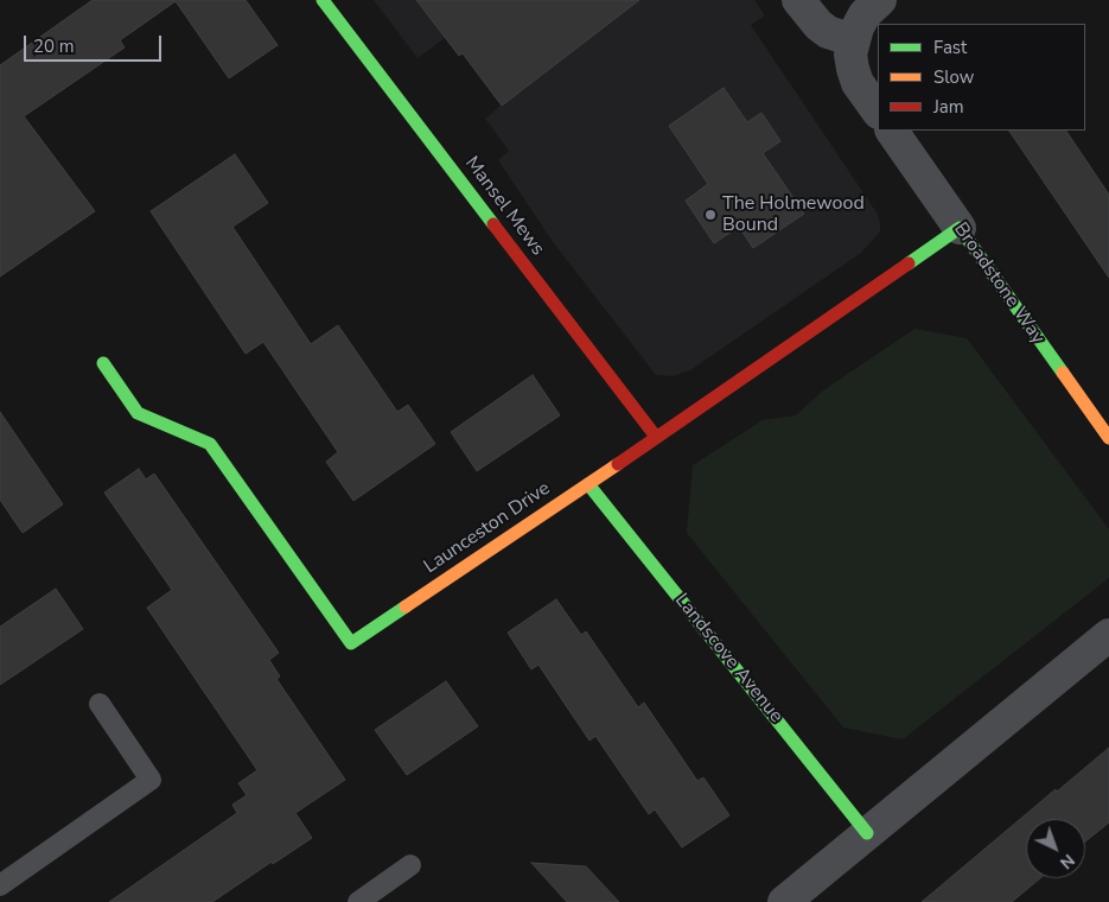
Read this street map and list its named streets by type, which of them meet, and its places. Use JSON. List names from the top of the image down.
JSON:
{
  "streets": {
    "street": [
      "Mansel Mews",
      "Broadstone Way",
      "Launceston Drive",
      "Landscove Avenue"
    ]
  },
  "crossings": [
    ["Mansel Mews", "Launceston Drive"],
    ["Broadstone Way", "Launceston Drive"],
    ["Launceston Drive", "Landscove Avenue"]
  ],
  "places": ["The Holmewood Bound"],
  "legend": ["Fast", "Slow", "Jam"],
  "scale_bar": "20 m",
  "north": "bottom right"
}
